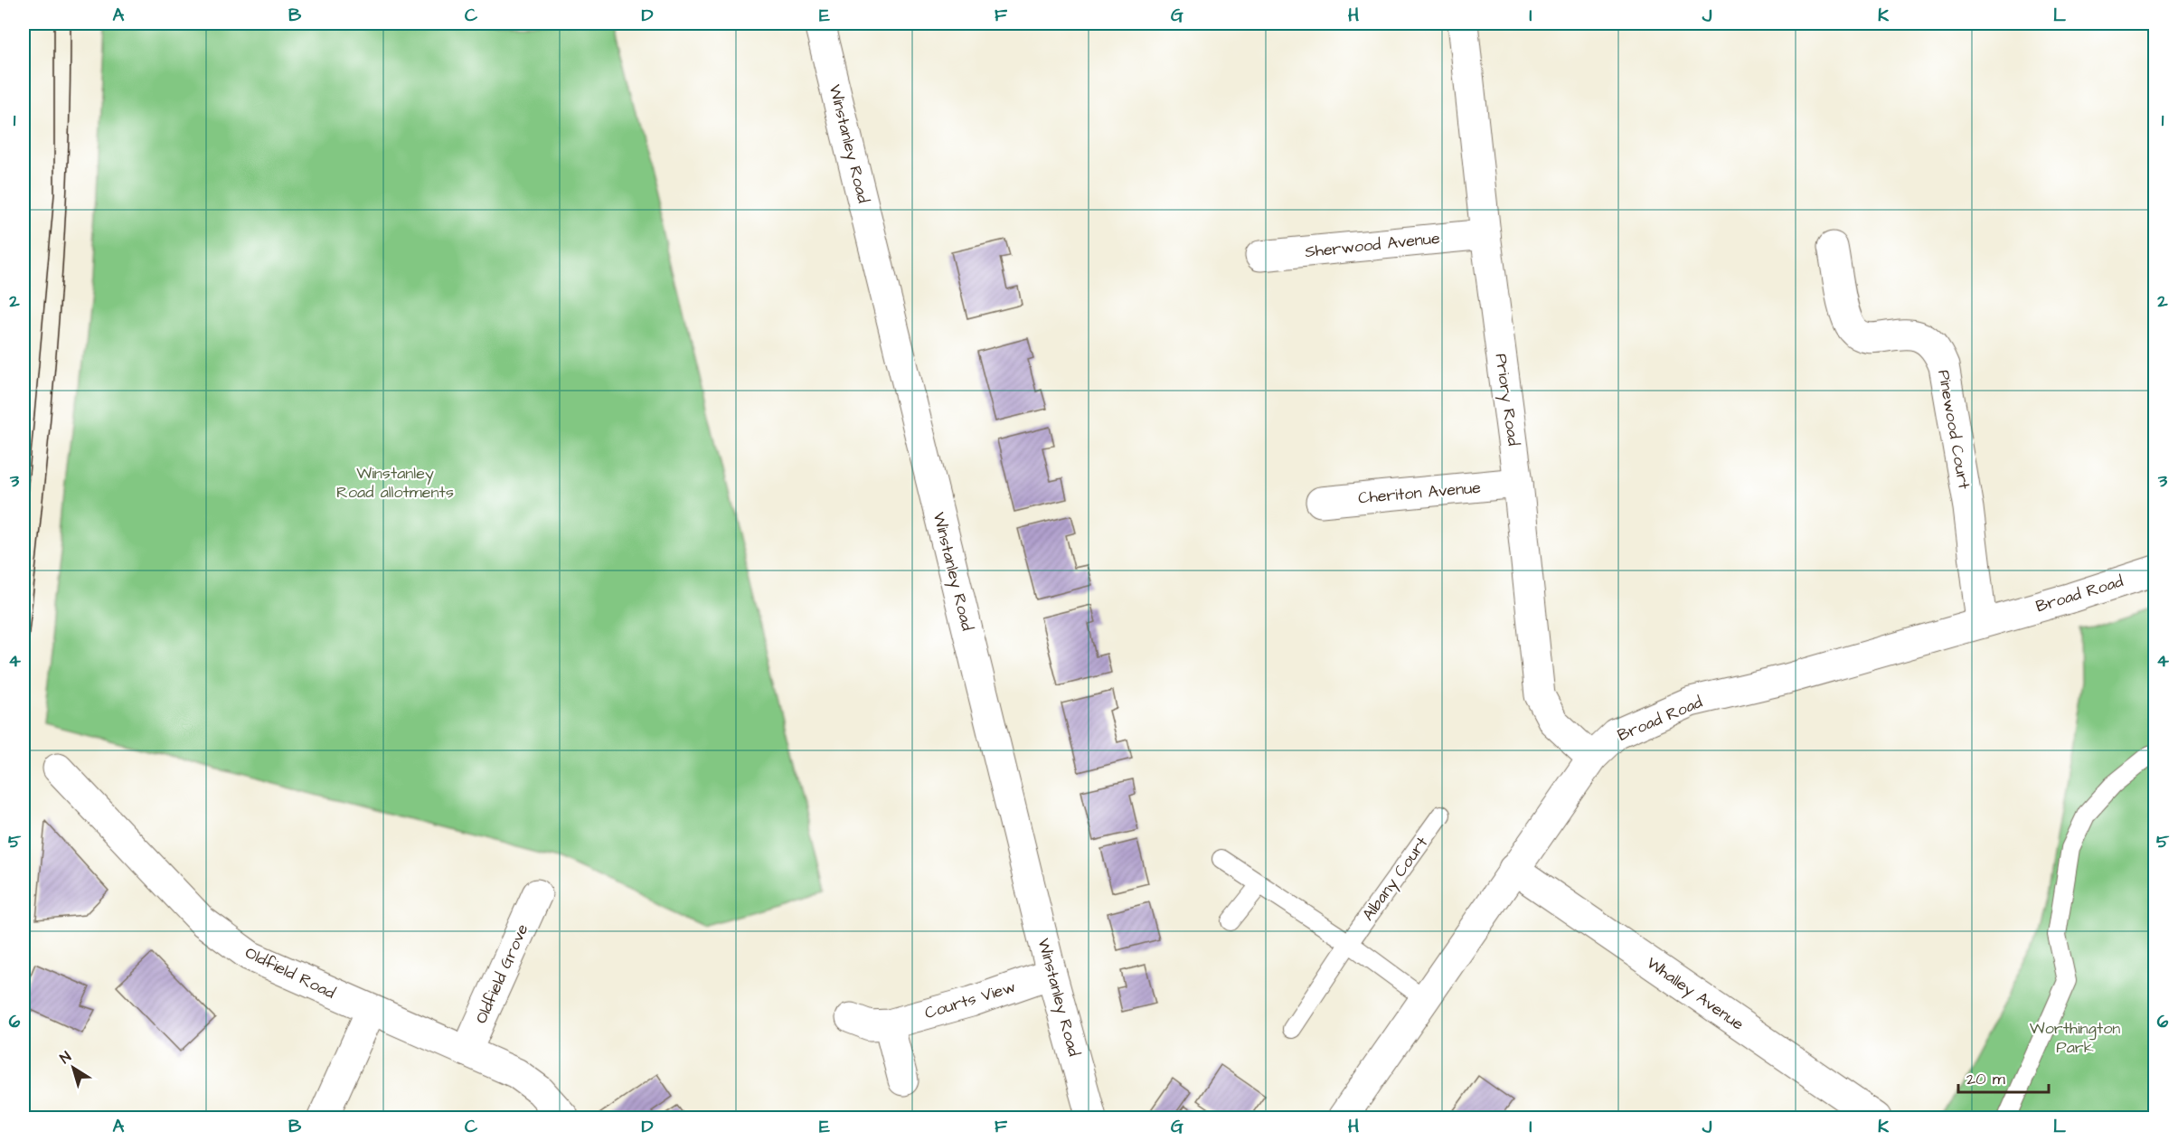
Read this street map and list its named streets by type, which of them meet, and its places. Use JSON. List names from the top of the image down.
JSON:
{
  "streets": {
    "street": [
      "Winstanley Road",
      "Sherwood Avenue",
      "Priory Road",
      "Pinewood Court",
      "Cheriton Avenue",
      "Broad Road",
      "Oldfield Road",
      "Oldfield Grove",
      "Whalley Avenue",
      "Courts View"
    ],
    "lane": ["Albany Court"]
  },
  "crossings": [
    ["Winstanley Road", "Courts View"],
    ["Sherwood Avenue", "Priory Road"],
    ["Priory Road", "Cheriton Avenue"],
    ["Priory Road", "Broad Road"],
    ["Pinewood Court", "Broad Road"],
    ["Broad Road", "Whalley Avenue"],
    ["Oldfield Road", "Oldfield Grove"]
  ],
  "parks": ["Winstanley Road allotments", "Worthington Park"],
  "scale_bar": "20 m",
  "north": "top left",
  "grid": {
    "columns": [
      "A",
      "B",
      "C",
      "D",
      "E",
      "F",
      "G",
      "H",
      "I",
      "J",
      "K",
      "L"
    ],
    "rows": [
      "1",
      "2",
      "3",
      "4",
      "5",
      "6"
    ]
  }
}
